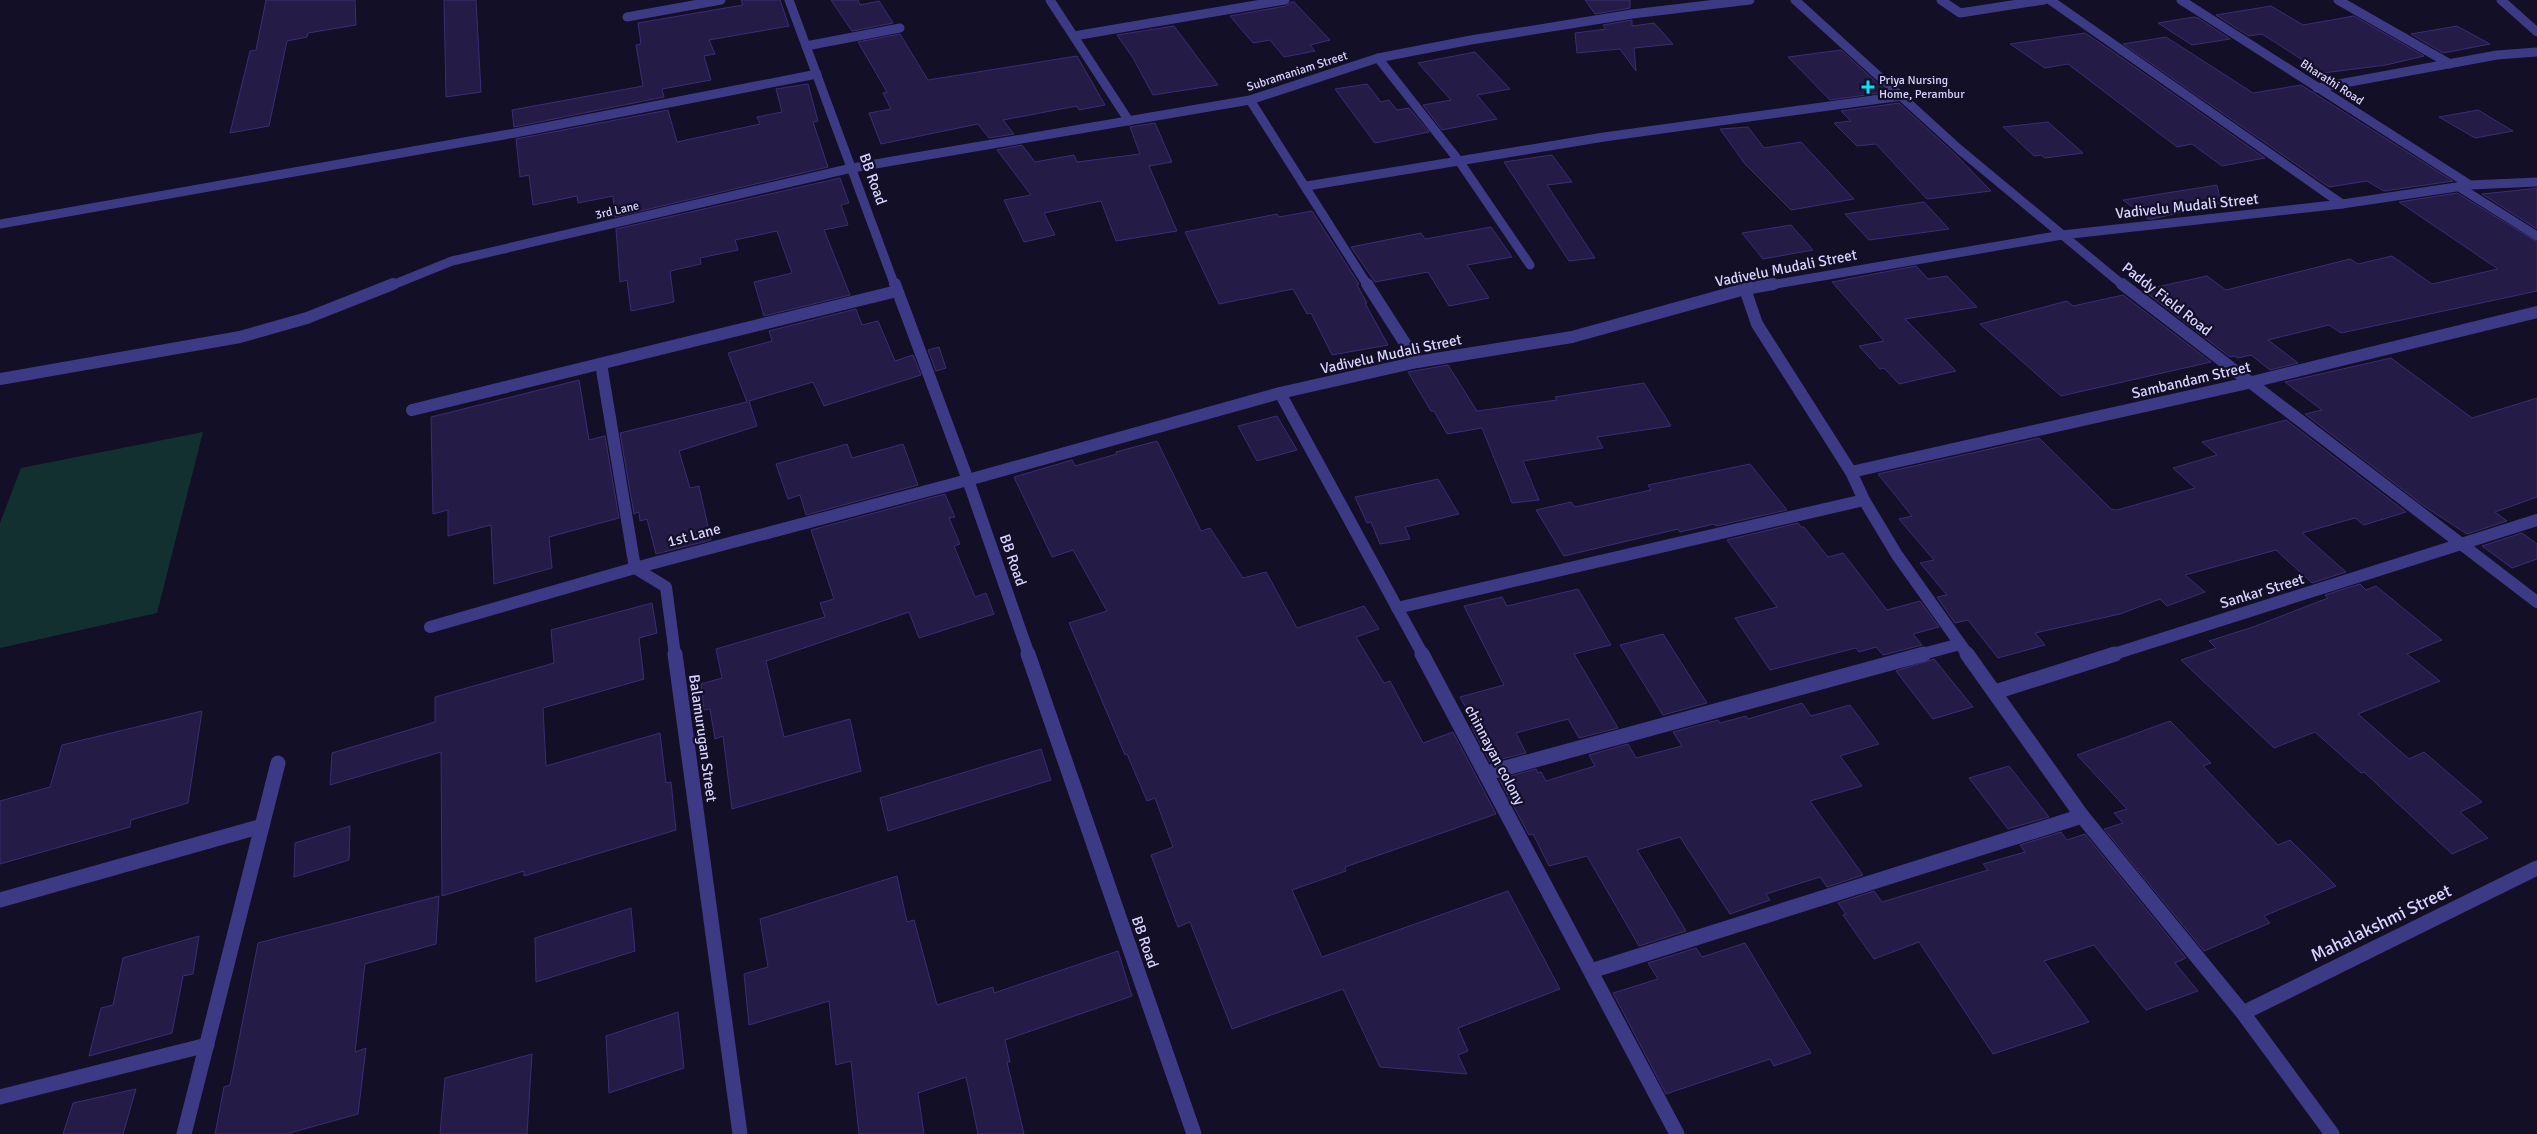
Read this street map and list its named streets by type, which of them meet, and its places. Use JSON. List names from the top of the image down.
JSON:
{
  "streets": {
    "street": [
      "Subramaniam Street",
      "Bharathi Road",
      "BB Road",
      "Vadivelu Mudali Street",
      "3rd Lane",
      "Paddy Field Road",
      "Sambandam Street",
      "1st Lane",
      "Sankar Street",
      "Balamurugan Street",
      "chinnayan colony",
      "Mahalakshmi Street"
    ]
  },
  "crossings": [
    ["Subramaniam Street", "BB Road"],
    ["Subramaniam Street", "3rd Lane"],
    ["Bharathi Road", "Vadivelu Mudali Street"],
    ["BB Road", "Vadivelu Mudali Street"],
    ["BB Road", "3rd Lane"],
    ["BB Road", "1st Lane"],
    ["Vadivelu Mudali Street", "Paddy Field Road"],
    ["Vadivelu Mudali Street", "1st Lane"],
    ["Vadivelu Mudali Street", "chinnayan colony"],
    ["Paddy Field Road", "Sambandam Street"],
    ["Paddy Field Road", "Sankar Street"],
    ["1st Lane", "Balamurugan Street"]
  ],
  "places": {
    "health": ["Priya Nursing Home, Perambur"]
  }
}
